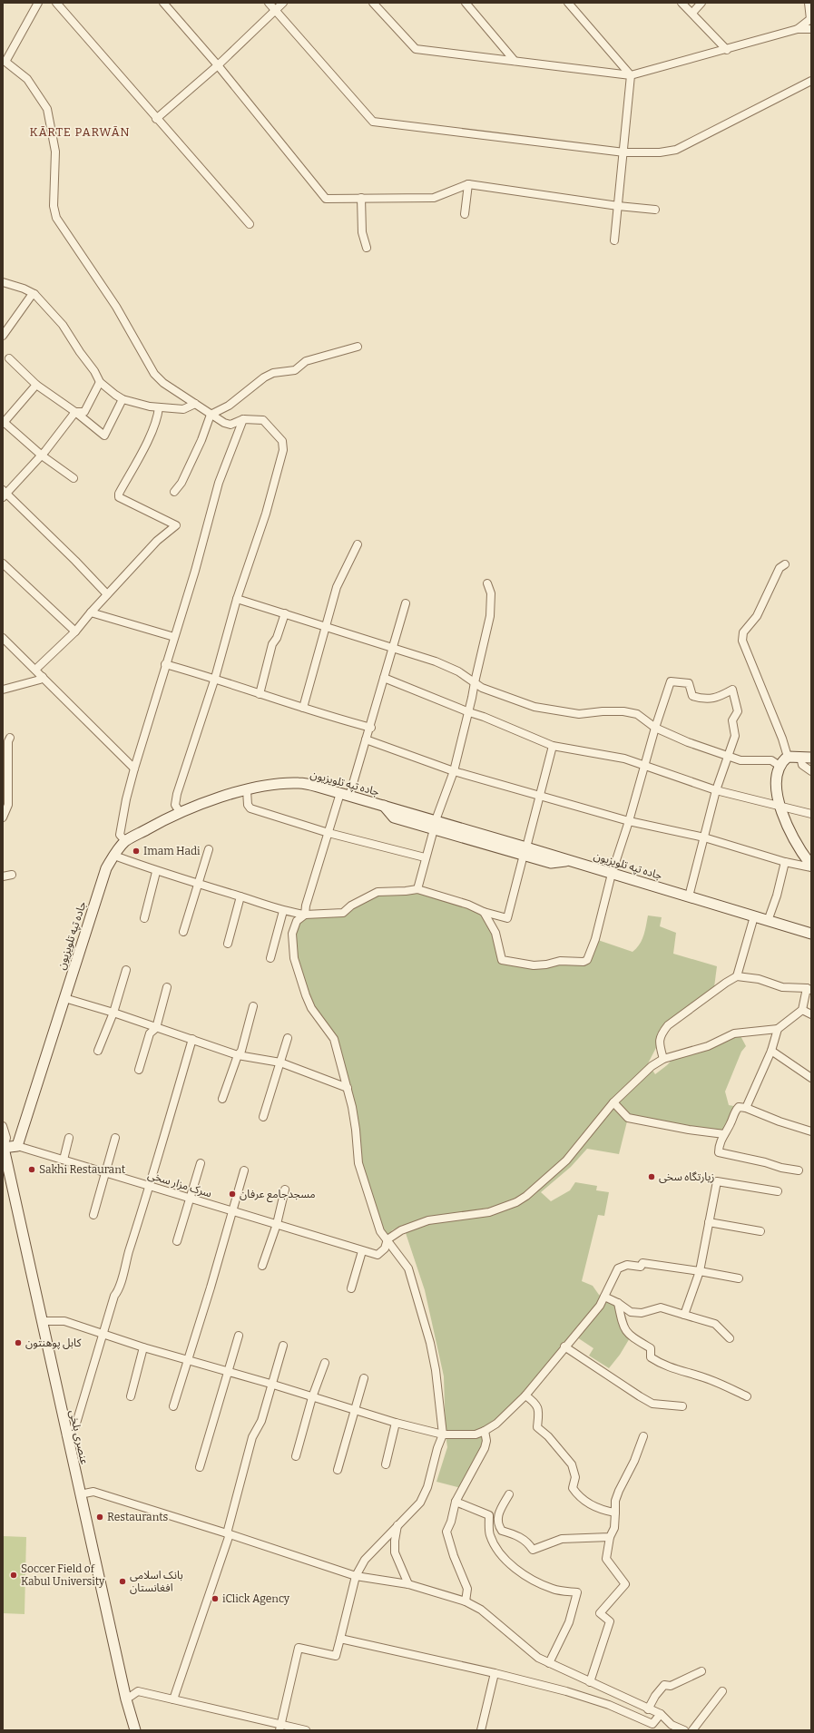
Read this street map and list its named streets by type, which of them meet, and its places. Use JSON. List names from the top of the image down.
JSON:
{
  "streets": {
    "street": ["جاده تپه تلویزیون", "سرک مزار سخی", "عنصری بلخی"]
  },
  "crossings": [
    ["جاده تپه تلویزیون", "سرک مزار سخی"]
  ],
  "districts": ["KĀRTE PARWĀN"],
  "places": [
    "Imam Hadi",
    "Sakhi Restaurant",
    "زیارتگاه سخی",
    "مسجدجامع عرفان",
    "کابل پوهنتون",
    "Restaurants",
    "Soccer Field of Kabul University",
    "بانک اسلامی افغانستان",
    "iClick Agency"
  ]
}
